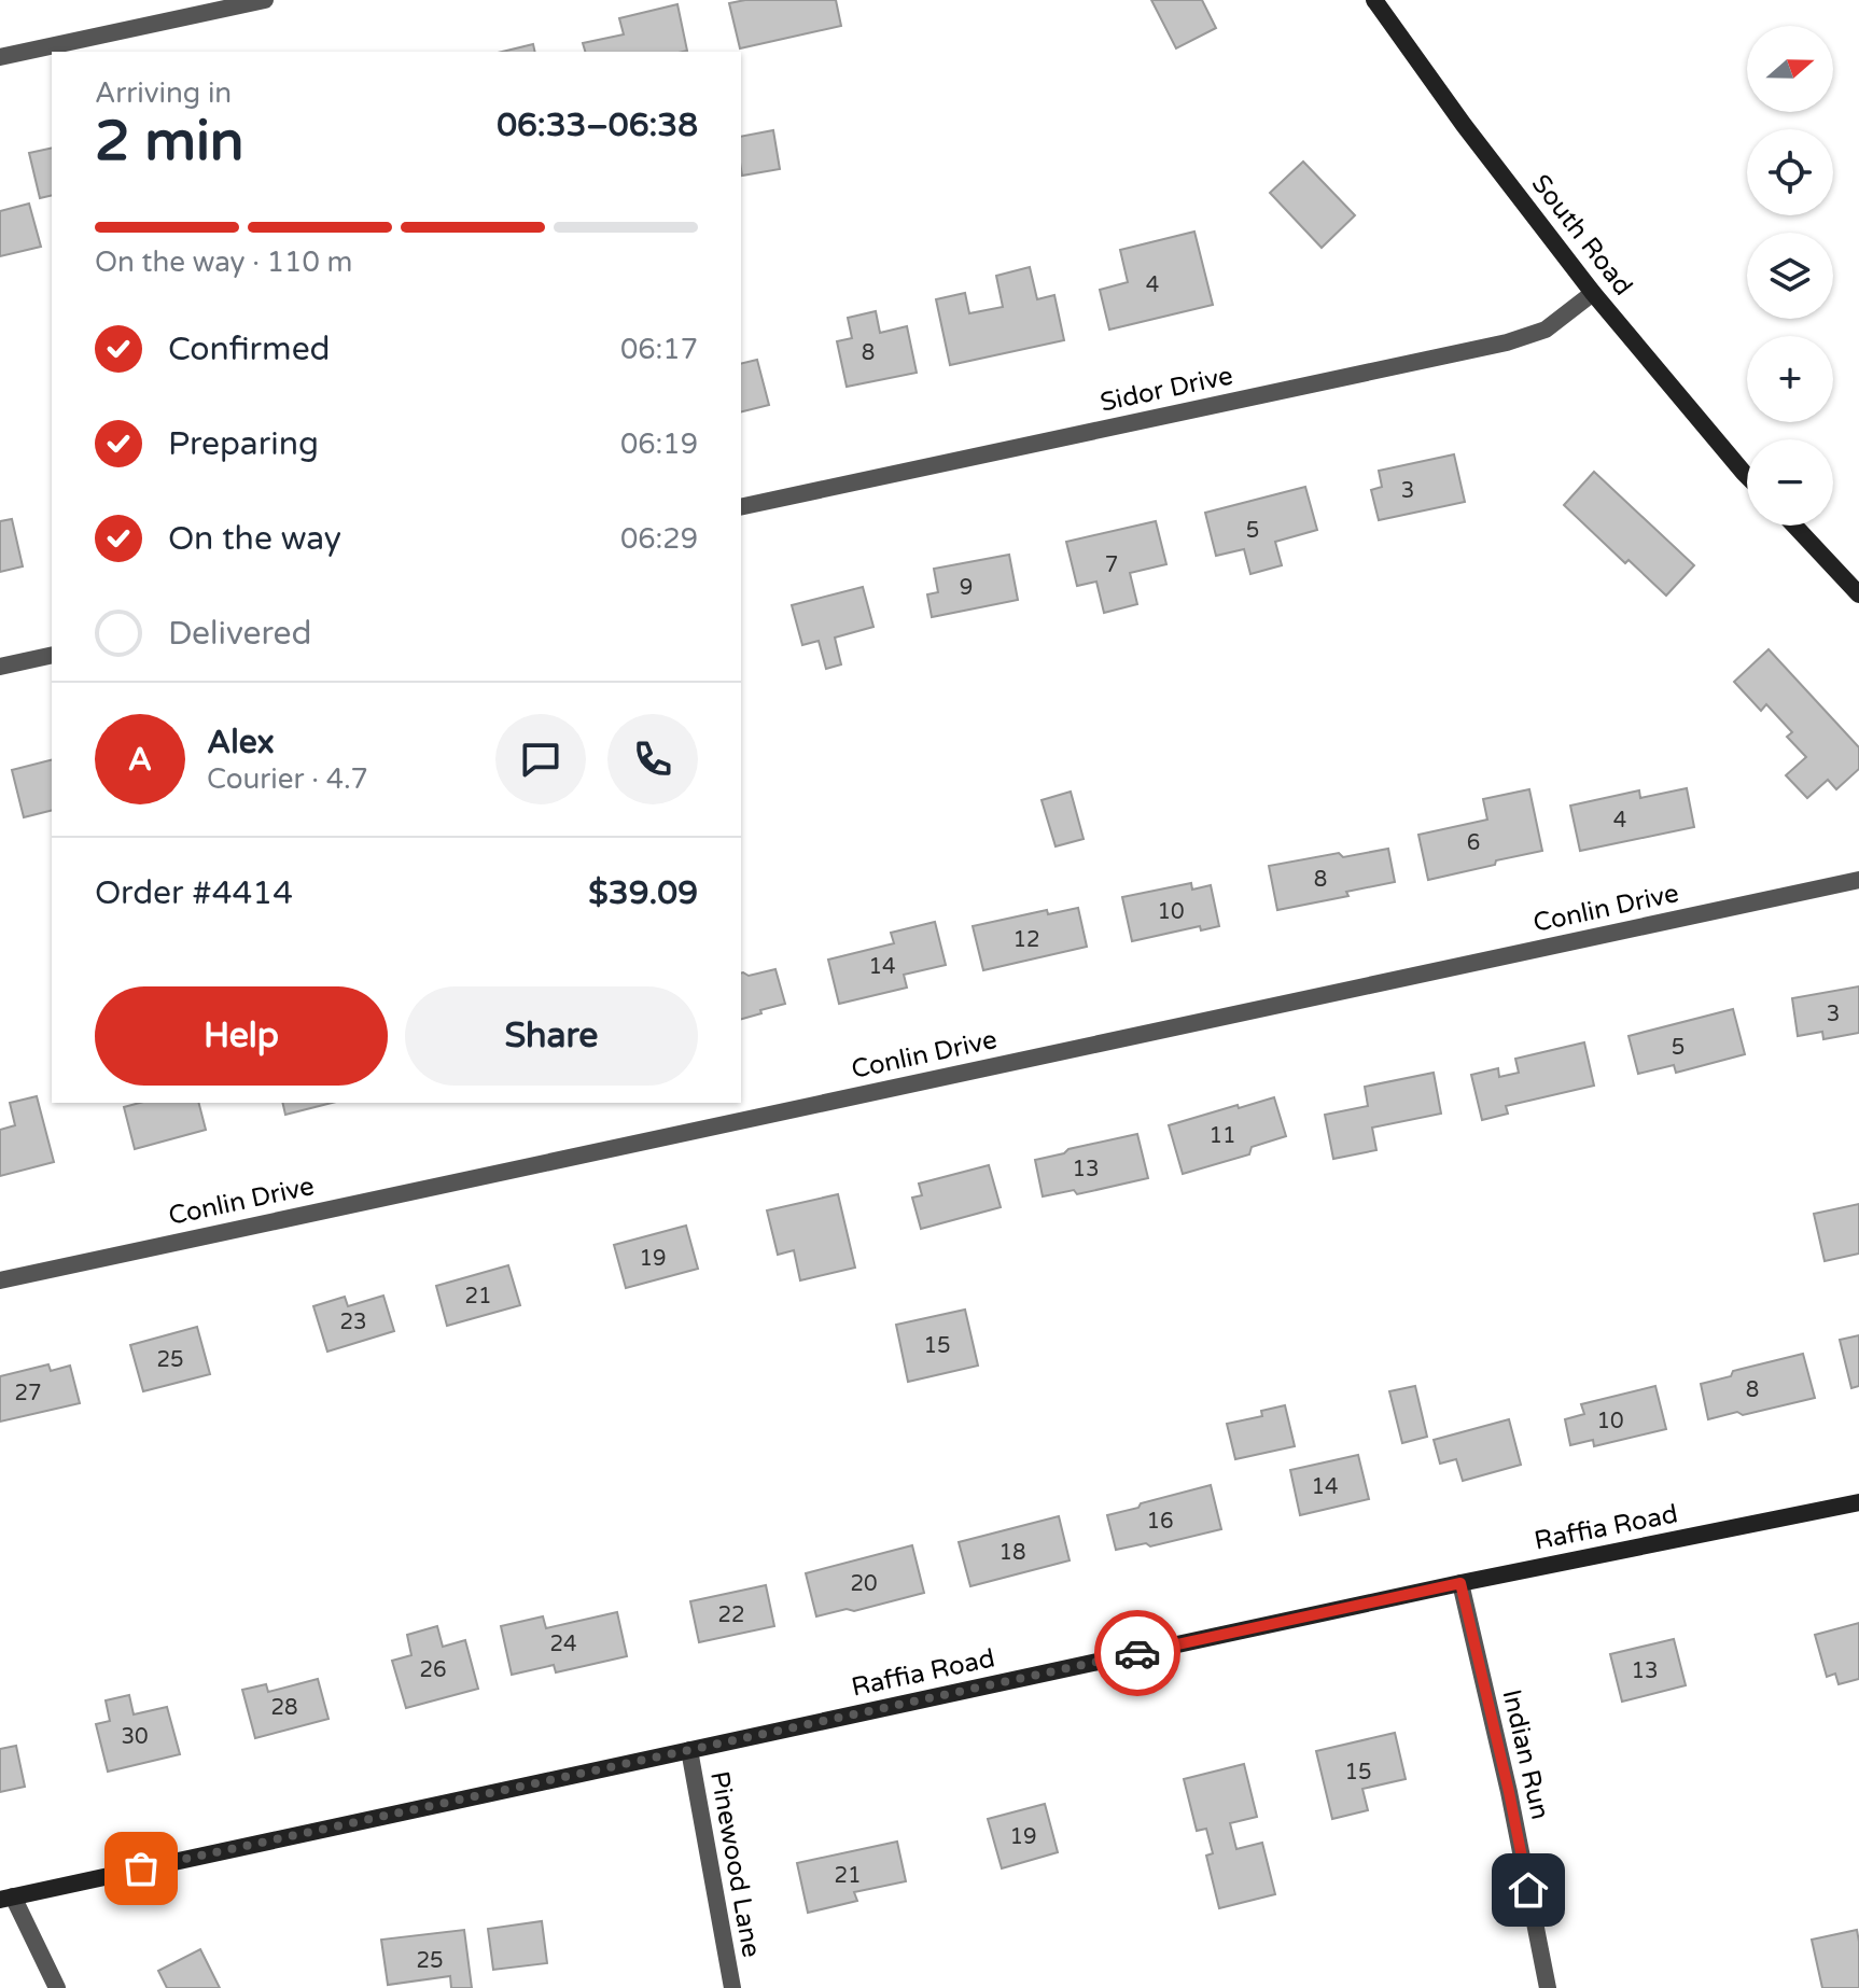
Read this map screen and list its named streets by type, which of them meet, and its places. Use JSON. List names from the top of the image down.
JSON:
{
  "streets": {
    "main road": ["South Road", "Raffia Road"],
    "street": [
      "Sidor Drive",
      "Conlin Drive",
      "Indian Run",
      "Pinewood Lane"
    ]
  },
  "crossings": [
    ["South Road", "Sidor Drive"],
    ["Raffia Road", "Indian Run"],
    ["Raffia Road", "Pinewood Lane"]
  ],
  "house_numbers": [
    "4",
    "8",
    "3",
    "5",
    "7",
    "9",
    "4",
    "6",
    "8",
    "10",
    "12",
    "14",
    "3",
    "5",
    "11",
    "13",
    "19",
    "21",
    "23",
    "15",
    "25",
    "8",
    "27",
    "10",
    "14",
    "16",
    "18",
    "20",
    "22",
    "24",
    "26",
    "13",
    "28",
    "30",
    "15",
    "19",
    "21",
    "25"
  ],
  "north": "right",
  "page": {
    "map_buttons": ["+", "−"],
    "heading": ["2 min", "Arriving in", "06:33–06:38"],
    "panel": [
      "Alex",
      "Courier · 4.7",
      "Order #4414",
      "$39.09"
    ],
    "bar": "On the way · 110 m",
    "list": [
      ["Confirmed", "06:17"],
      ["Preparing", "06:19"],
      ["On the way", "06:29"],
      "Delivered"
    ],
    "round": "A",
    "buttons": ["Help", "Share"]
  }
}
